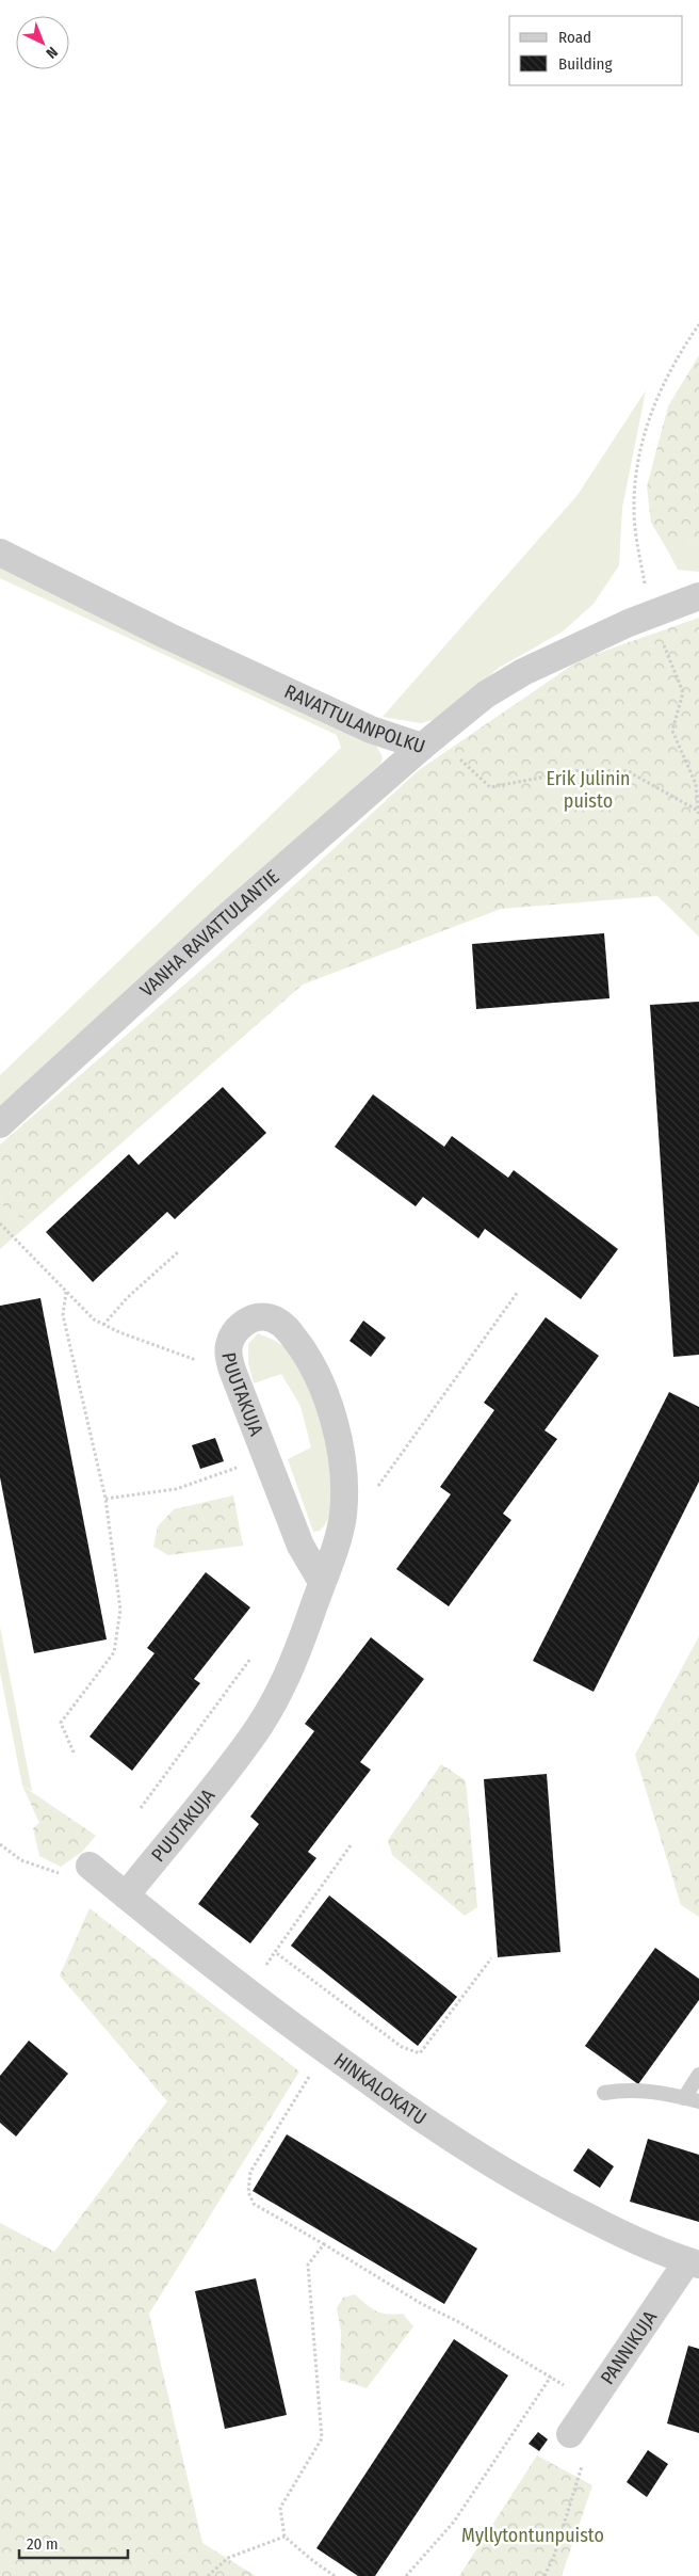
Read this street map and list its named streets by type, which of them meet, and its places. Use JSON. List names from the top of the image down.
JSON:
{
  "streets": {
    "street": [
      "RAVATTULANPOLKU",
      "VANHA RAVATTULANTIE",
      "PUUTAKUJA",
      "HINKALOKATU",
      "PANNIKUJA"
    ]
  },
  "crossings": [
    ["RAVATTULANPOLKU", "VANHA RAVATTULANTIE"],
    ["PUUTAKUJA", "HINKALOKATU"],
    ["HINKALOKATU", "PANNIKUJA"]
  ],
  "parks": ["Erik Julinin puisto", "Myllytontunpuisto"],
  "legend": ["Road", "Building"],
  "scale_bar": "20 m",
  "north": "bottom right"
}
